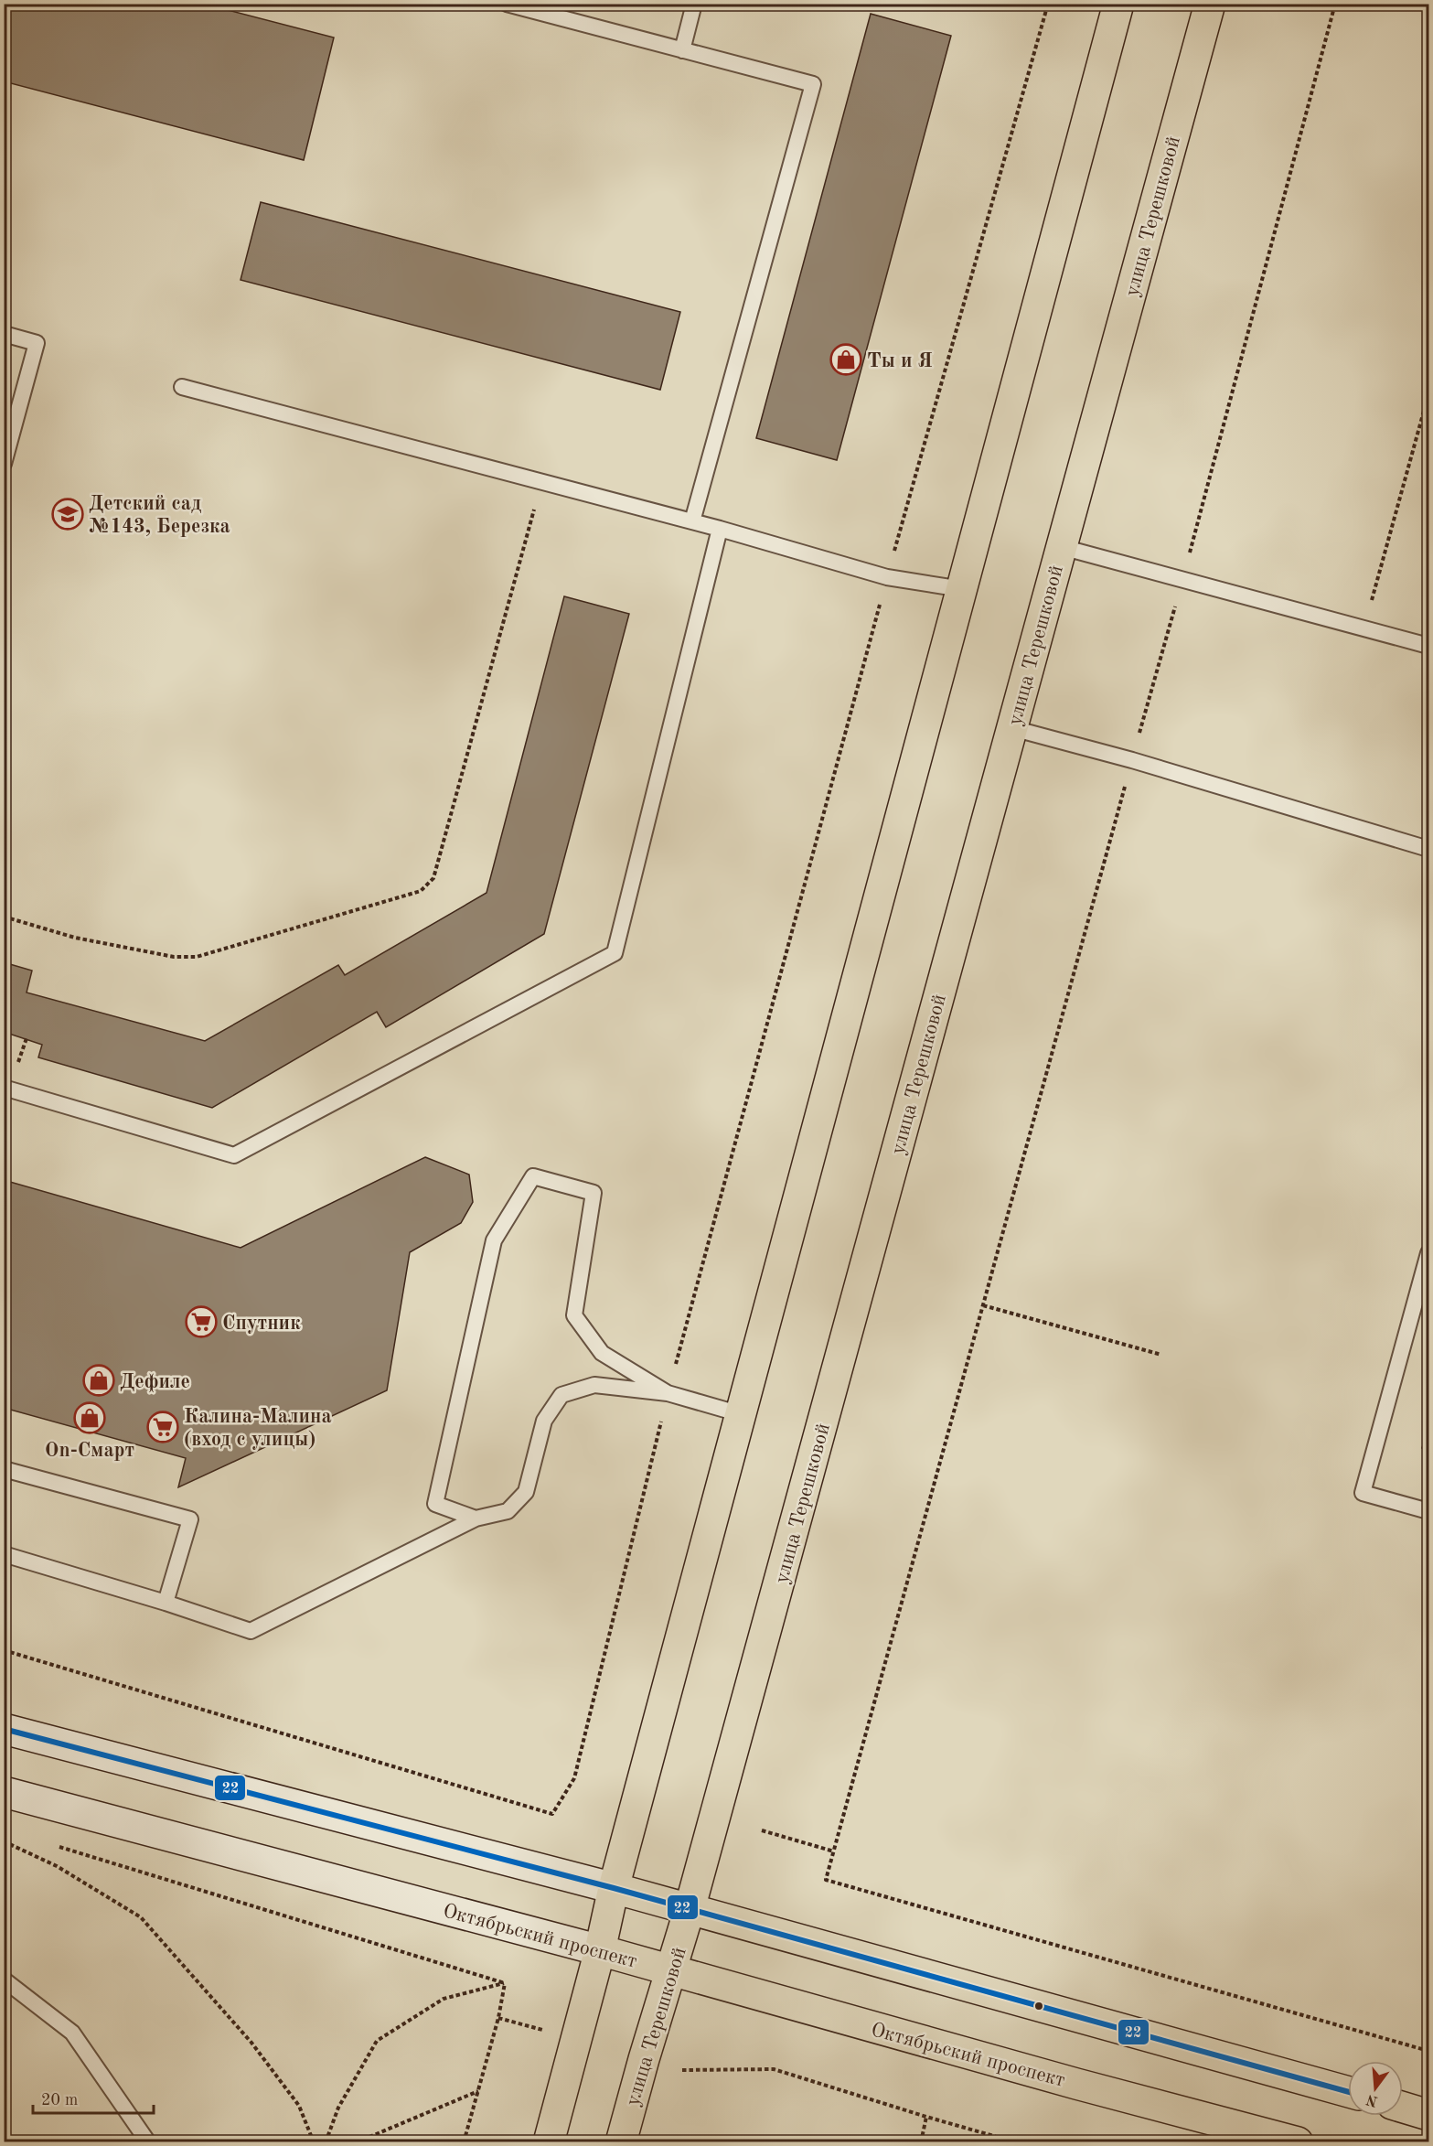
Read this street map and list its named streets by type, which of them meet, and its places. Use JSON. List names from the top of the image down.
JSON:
{
  "streets": {
    "main road": ["улица Терешковой", "Октябрьский проспект"]
  },
  "crossings": [
    ["улица Терешковой", "Октябрьский проспект"]
  ],
  "places": {
    "shop": ["Ты и Я", "Дефиле", "On-Смарт"],
    "school or university": ["Детский сад №143, Березка"],
    "supermarket": ["Спутник", "Калина-Малина (вход с улицы)"]
  },
  "lines": ["transit line 22"],
  "scale_bar": "20 m",
  "north": "bottom"
}
